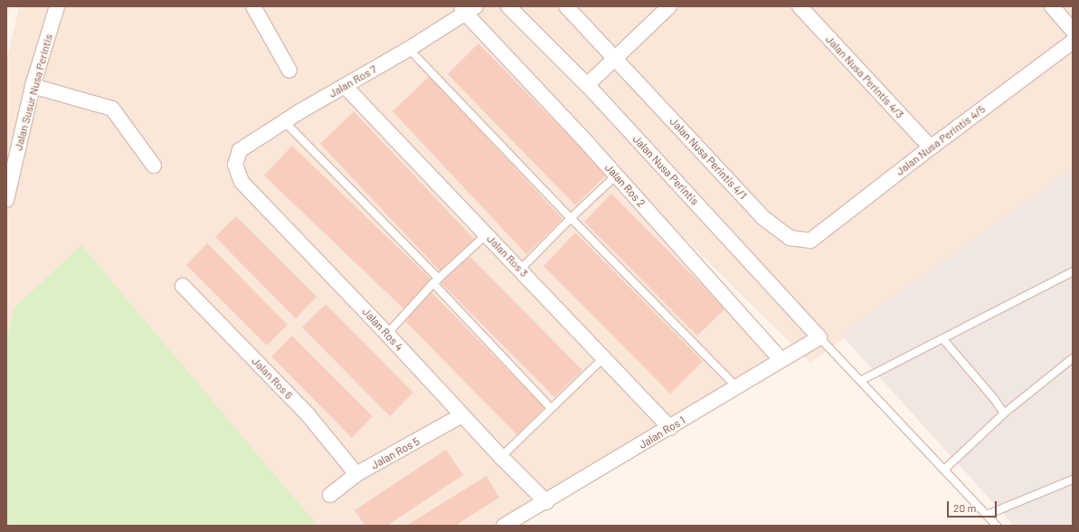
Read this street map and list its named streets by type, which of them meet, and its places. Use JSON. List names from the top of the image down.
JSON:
{
  "streets": {
    "street": [
      "Jalan Nusa Perintis 4/3",
      "Jalan Ros 7",
      "Jalan Susur Nusa Perintis",
      "Jalan Nusa Perintis 4/5",
      "Jalan Nusa Perintis 4/1",
      "Jalan Nusa Perintis",
      "Jalan Ros 2",
      "Jalan Ros 3",
      "Jalan Ros 4",
      "Jalan Ros 6",
      "Jalan Ros 1",
      "Jalan Ros 5"
    ]
  },
  "crossings": [
    ["Jalan Nusa Perintis 4/3", "Jalan Nusa Perintis 4/5"],
    ["Jalan Ros 7", "Jalan Ros 2"],
    ["Jalan Ros 7", "Jalan Ros 3"],
    ["Jalan Ros 7", "Jalan Ros 4"],
    ["Jalan Nusa Perintis 4/5", "Jalan Nusa Perintis 4/1"],
    ["Jalan Nusa Perintis", "Jalan Ros 1"],
    ["Jalan Ros 2", "Jalan Ros 1"],
    ["Jalan Ros 3", "Jalan Ros 1"],
    ["Jalan Ros 4", "Jalan Ros 1"],
    ["Jalan Ros 4", "Jalan Ros 5"],
    ["Jalan Ros 6", "Jalan Ros 5"]
  ],
  "scale_bar": "20 m"
}
